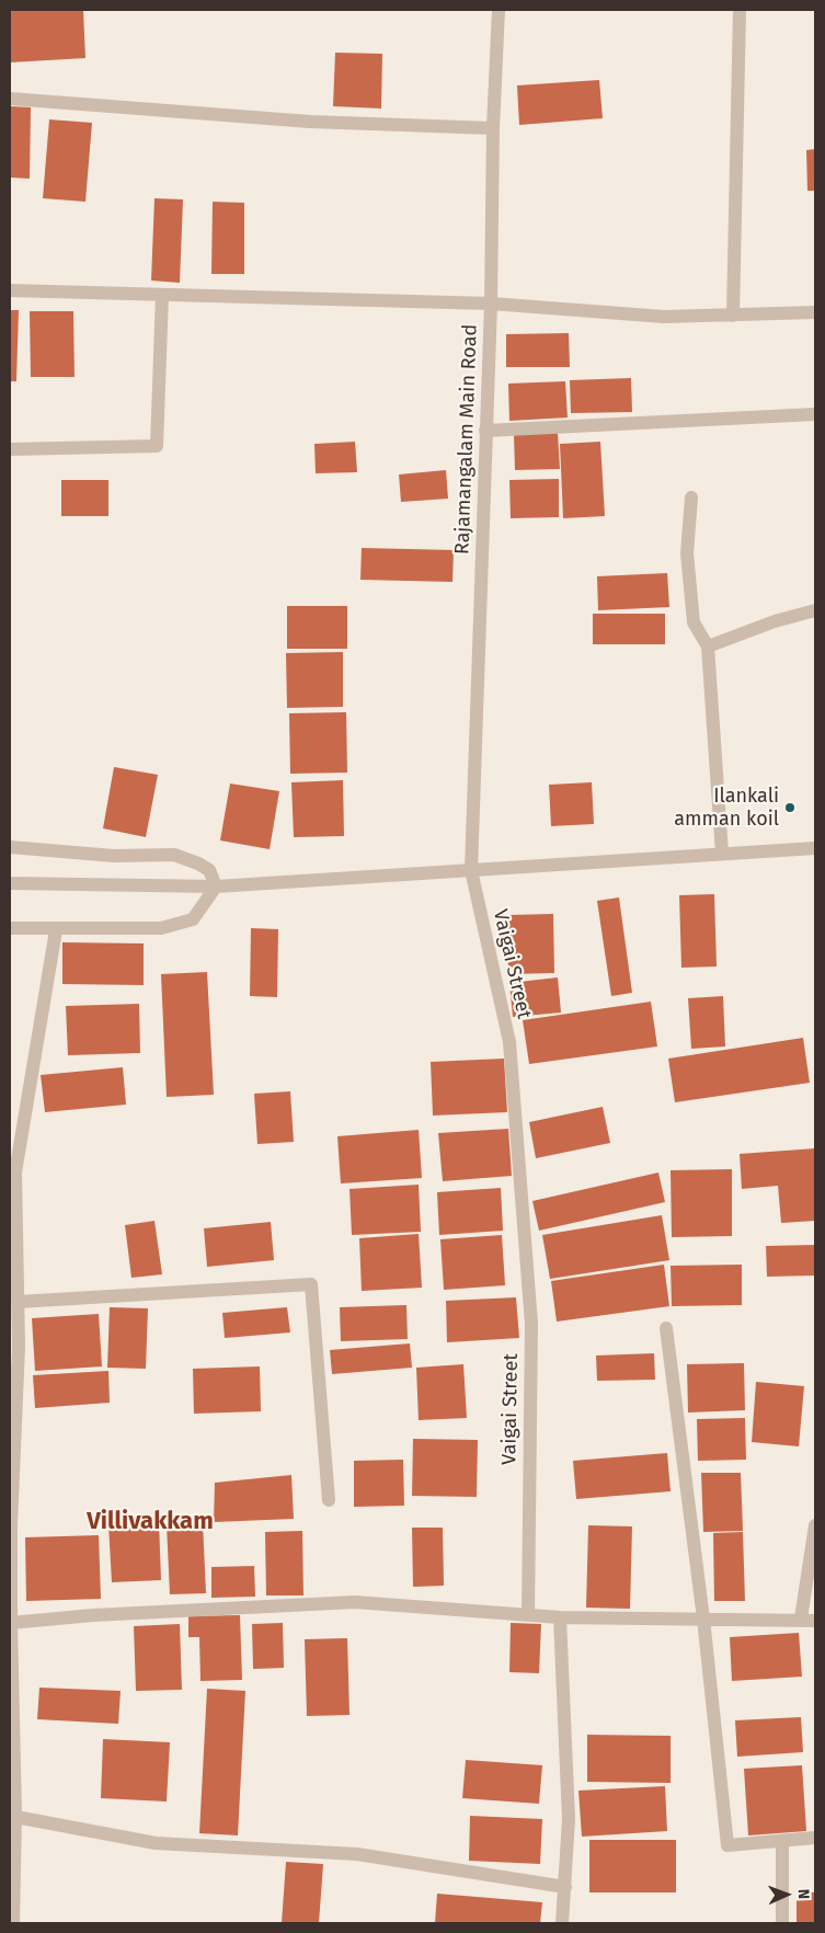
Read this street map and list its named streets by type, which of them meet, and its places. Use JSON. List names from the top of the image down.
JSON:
{
  "streets": {
    "street": ["Rajamangalam Main Road", "Vaigai Street"]
  },
  "crossings": [
    ["Rajamangalam Main Road", "Vaigai Street"]
  ],
  "districts": ["Villivakkam"],
  "places": ["Ilankali amman koil"],
  "north": "right"
}
